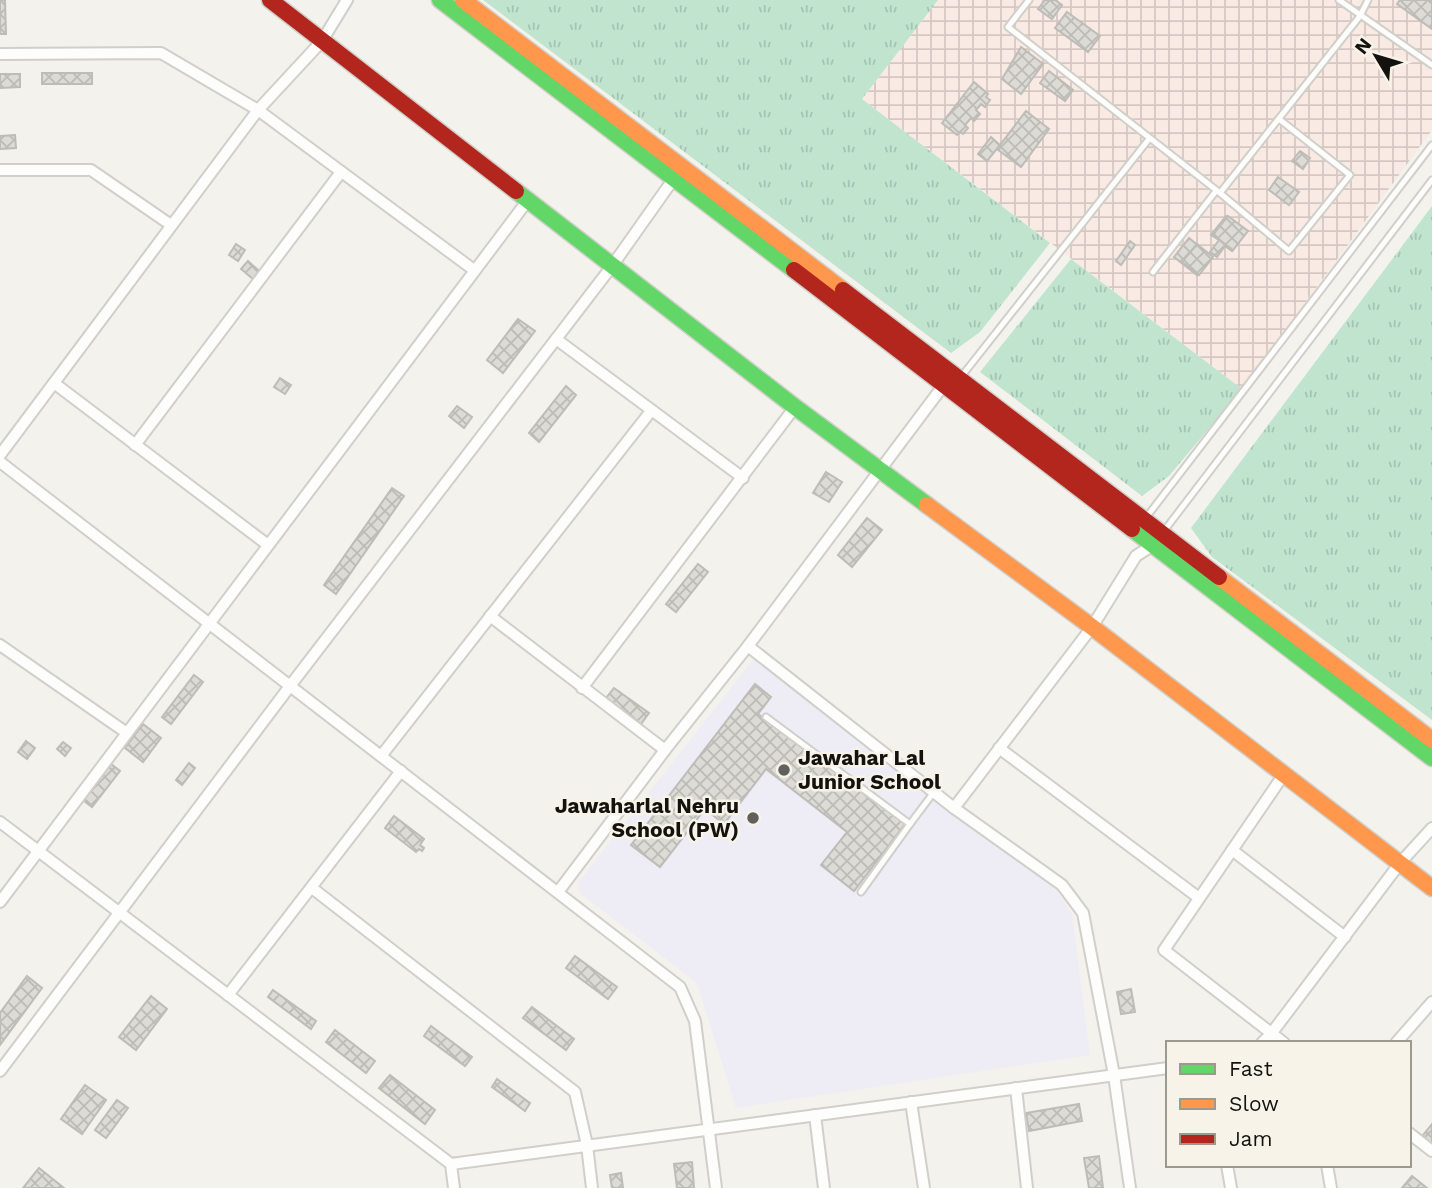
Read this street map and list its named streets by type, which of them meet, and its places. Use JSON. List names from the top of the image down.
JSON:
{
  "places": ["Jawahar Lal Junior School", "Jawaharlal Nehru School (PW)"],
  "legend": ["Fast", "Slow", "Jam"],
  "north": "top left"
}
